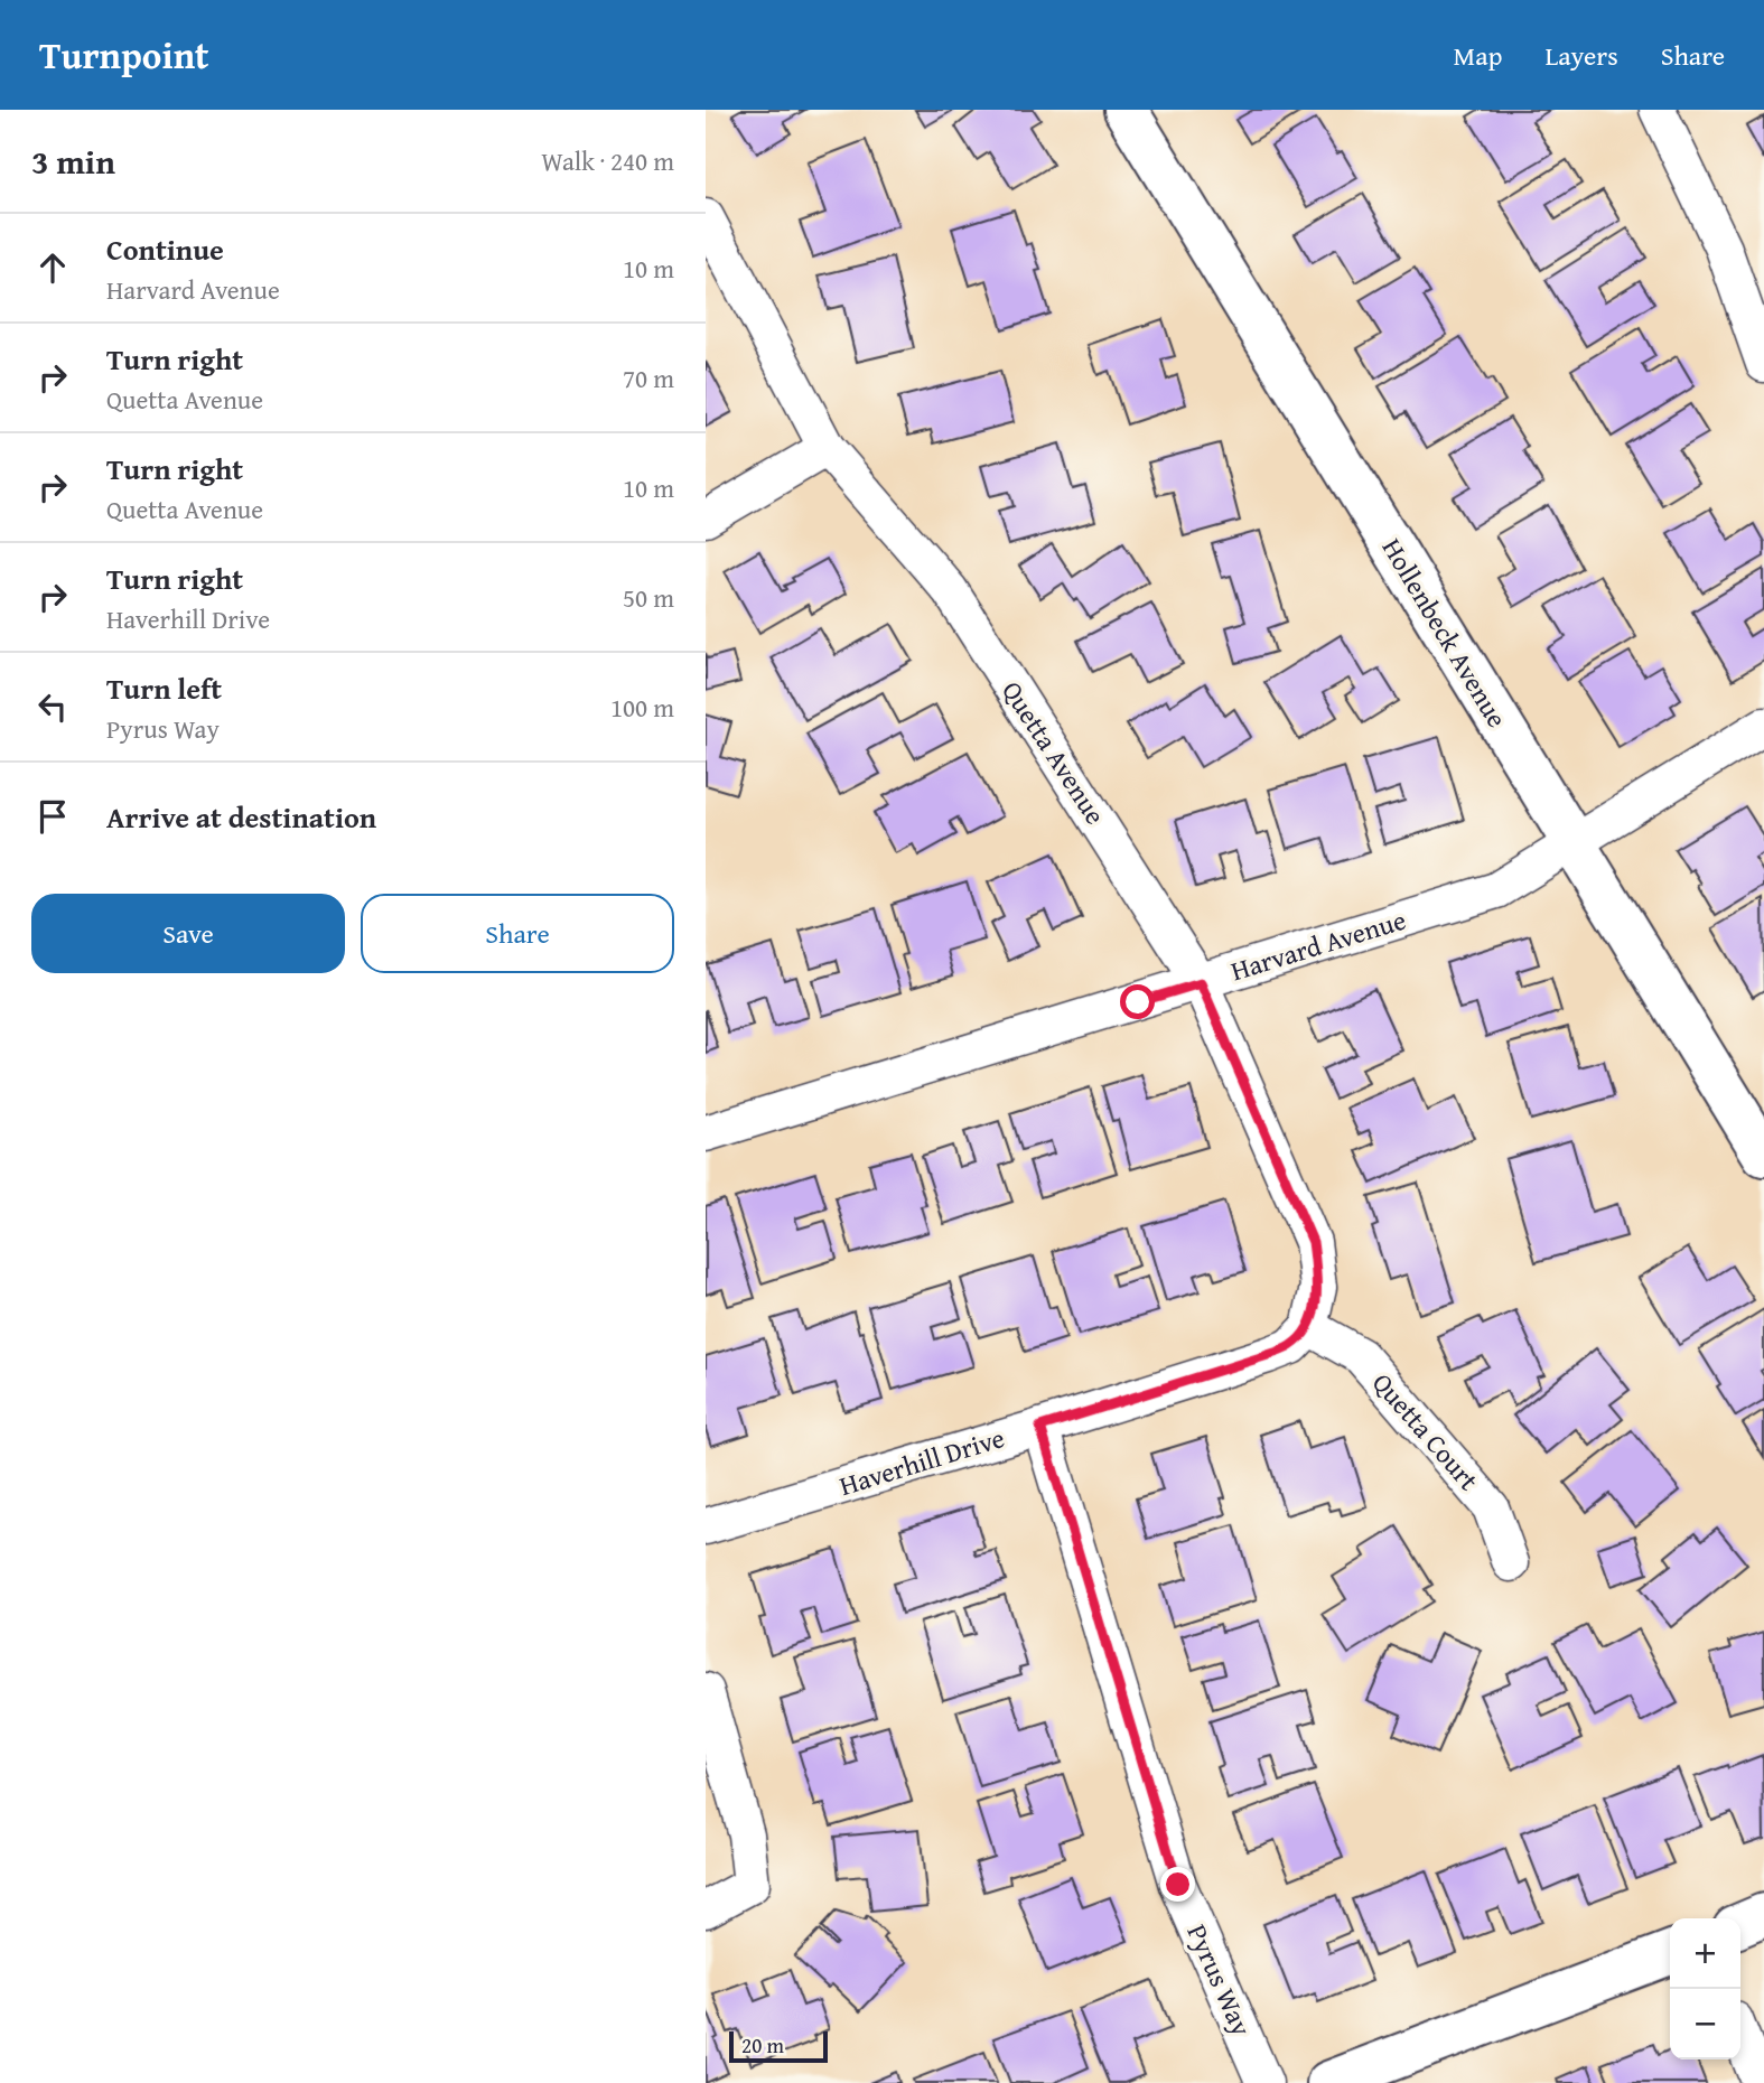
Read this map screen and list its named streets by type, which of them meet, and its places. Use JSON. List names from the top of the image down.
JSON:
{
  "streets": {
    "street": [
      "Hollenbeck Avenue",
      "Quetta Avenue",
      "Harvard Avenue",
      "Quetta Court",
      "Haverhill Drive",
      "Pyrus Way"
    ]
  },
  "crossings": [
    ["Hollenbeck Avenue", "Harvard Avenue"],
    ["Quetta Avenue", "Harvard Avenue"],
    ["Quetta Avenue", "Quetta Court"],
    ["Quetta Avenue", "Haverhill Drive"],
    ["Quetta Court", "Haverhill Drive"],
    ["Haverhill Drive", "Pyrus Way"]
  ],
  "scale_bar": "20 m",
  "page": {
    "header": "Turnpoint",
    "nav": ["Map", "Layers", "Share"],
    "heading": ["3 min", "Walk · 240 m"],
    "list": [
      ["Continue", "Harvard Avenue", "10 m"],
      ["Turn right", "Quetta Avenue", "70 m"],
      ["Turn right", "Quetta Avenue", "10 m"],
      ["Turn right", "Haverhill Drive", "50 m"],
      ["Turn left", "Pyrus Way", "100 m"],
      "Arrive at destination"
    ],
    "buttons": ["Save", "Share"],
    "map_buttons": ["+", "−"],
    "scale": "20 m"
  }
}
